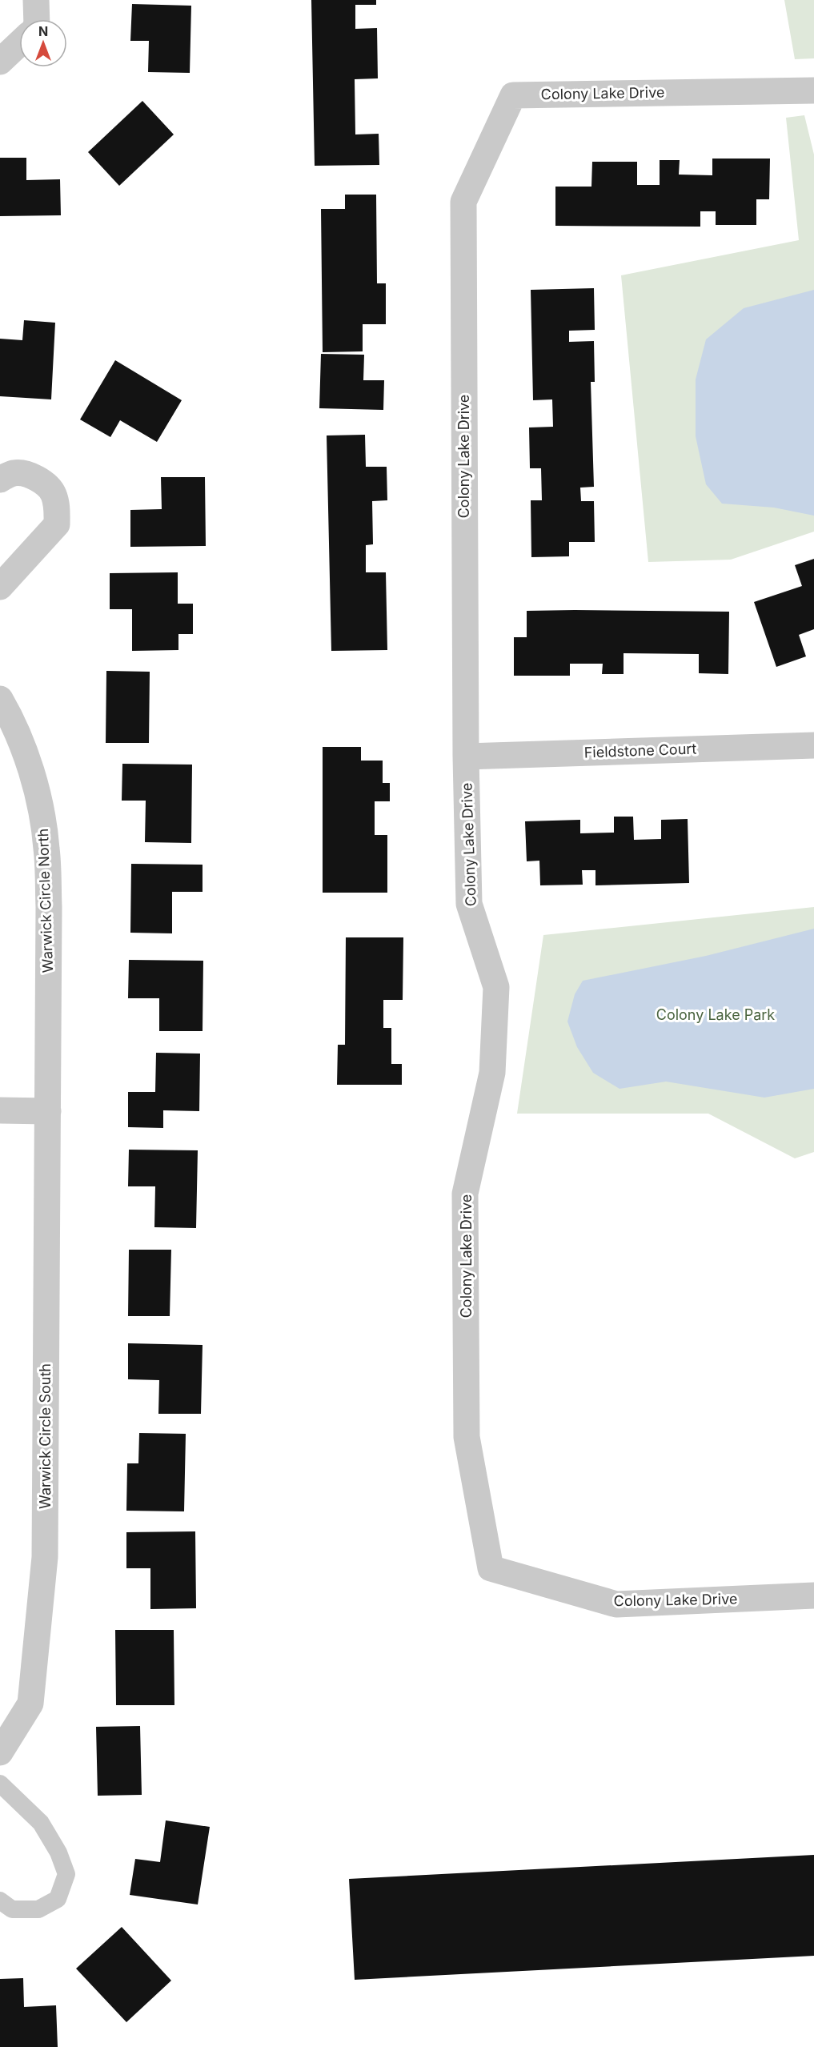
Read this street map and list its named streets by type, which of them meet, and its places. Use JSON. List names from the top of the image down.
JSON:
{
  "streets": {
    "street": [
      "Colony Lake Drive",
      "Fieldstone Court",
      "Warwick Circle North",
      "Warwick Circle South"
    ]
  },
  "crossings": [
    ["Colony Lake Drive", "Fieldstone Court"],
    ["Warwick Circle North", "Warwick Circle South"]
  ],
  "parks": ["Colony Lake Park"],
  "north": "top"
}
